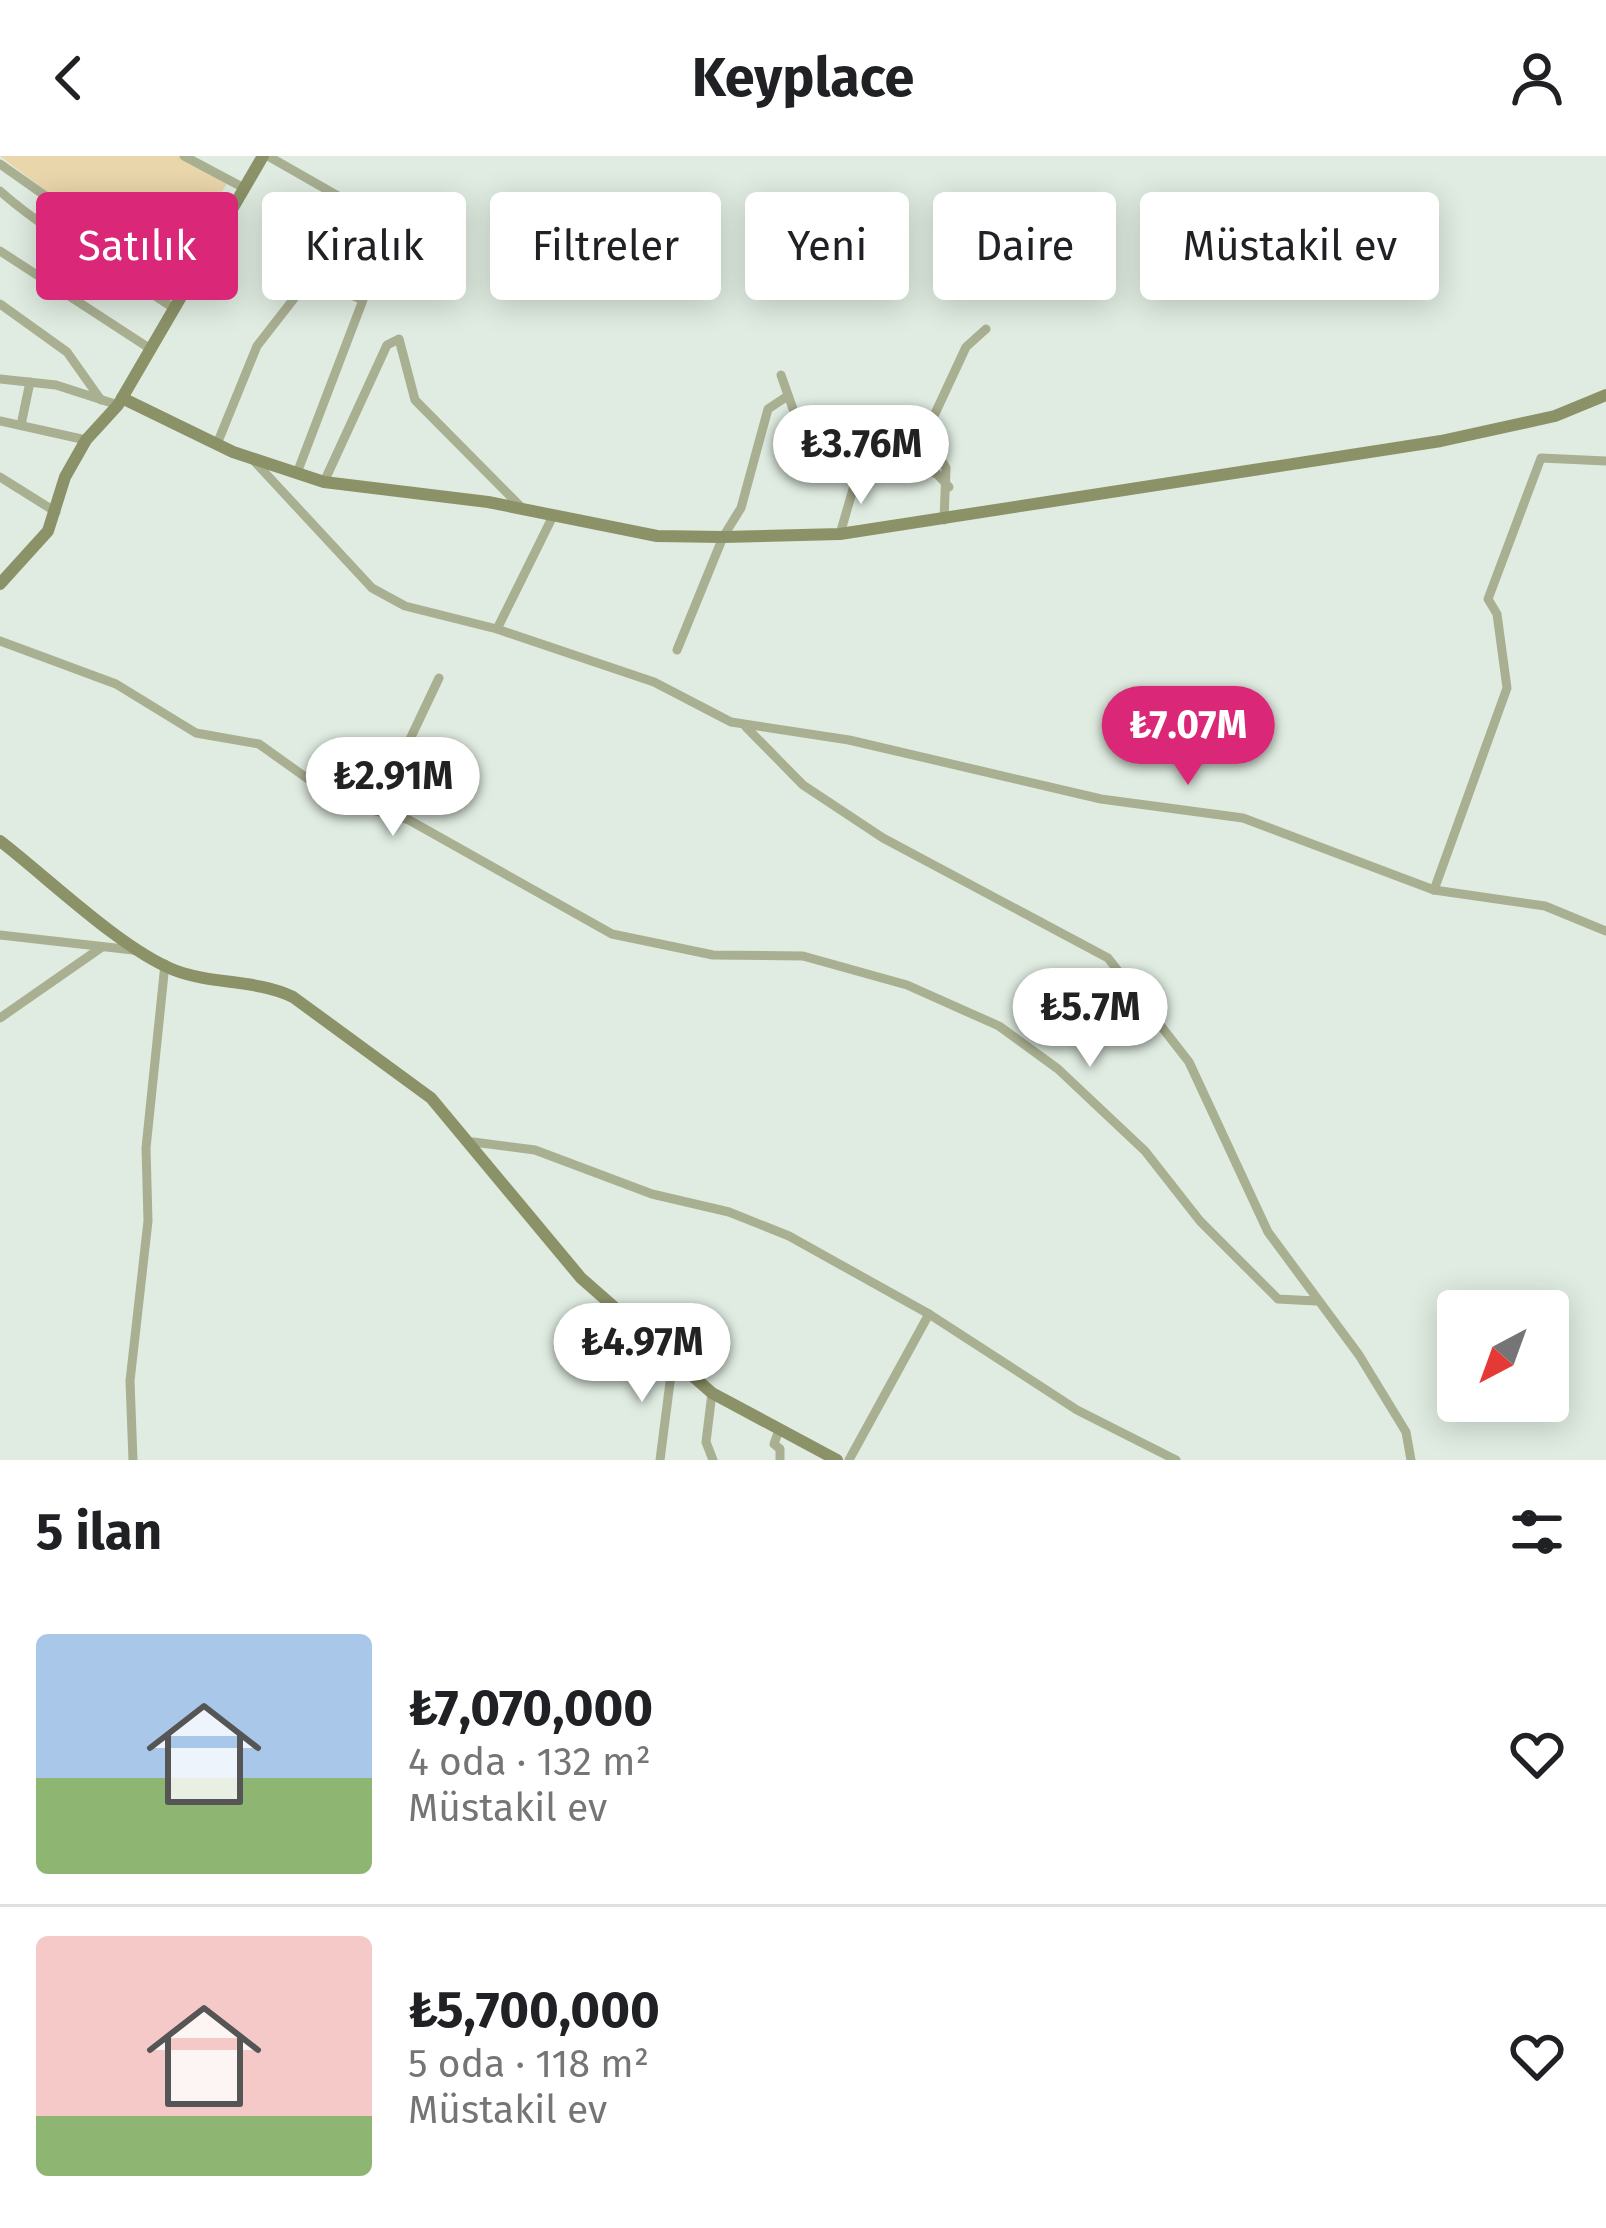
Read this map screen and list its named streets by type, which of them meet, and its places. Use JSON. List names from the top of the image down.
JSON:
{
  "north": "bottom left",
  "page": {
    "header": "Keyplace",
    "chip": [
      "Satılık",
      "Kiralık",
      "Filtreler",
      "Yeni",
      "Daire",
      "Müstakil ev"
    ],
    "price": [
      "₺3.76M",
      "₺7.07M",
      "₺2.91M",
      "₺5.7M",
      "₺4.97M"
    ],
    "heading": "5 ilan",
    "list": [
      {
        "name": "₺7,070,000",
        "note": "4 oda · 132 m² · Müstakil ev"
      },
      {
        "name": "₺5,700,000",
        "note": "5 oda · 118 m² · Müstakil ev"
      }
    ]
  }
}
